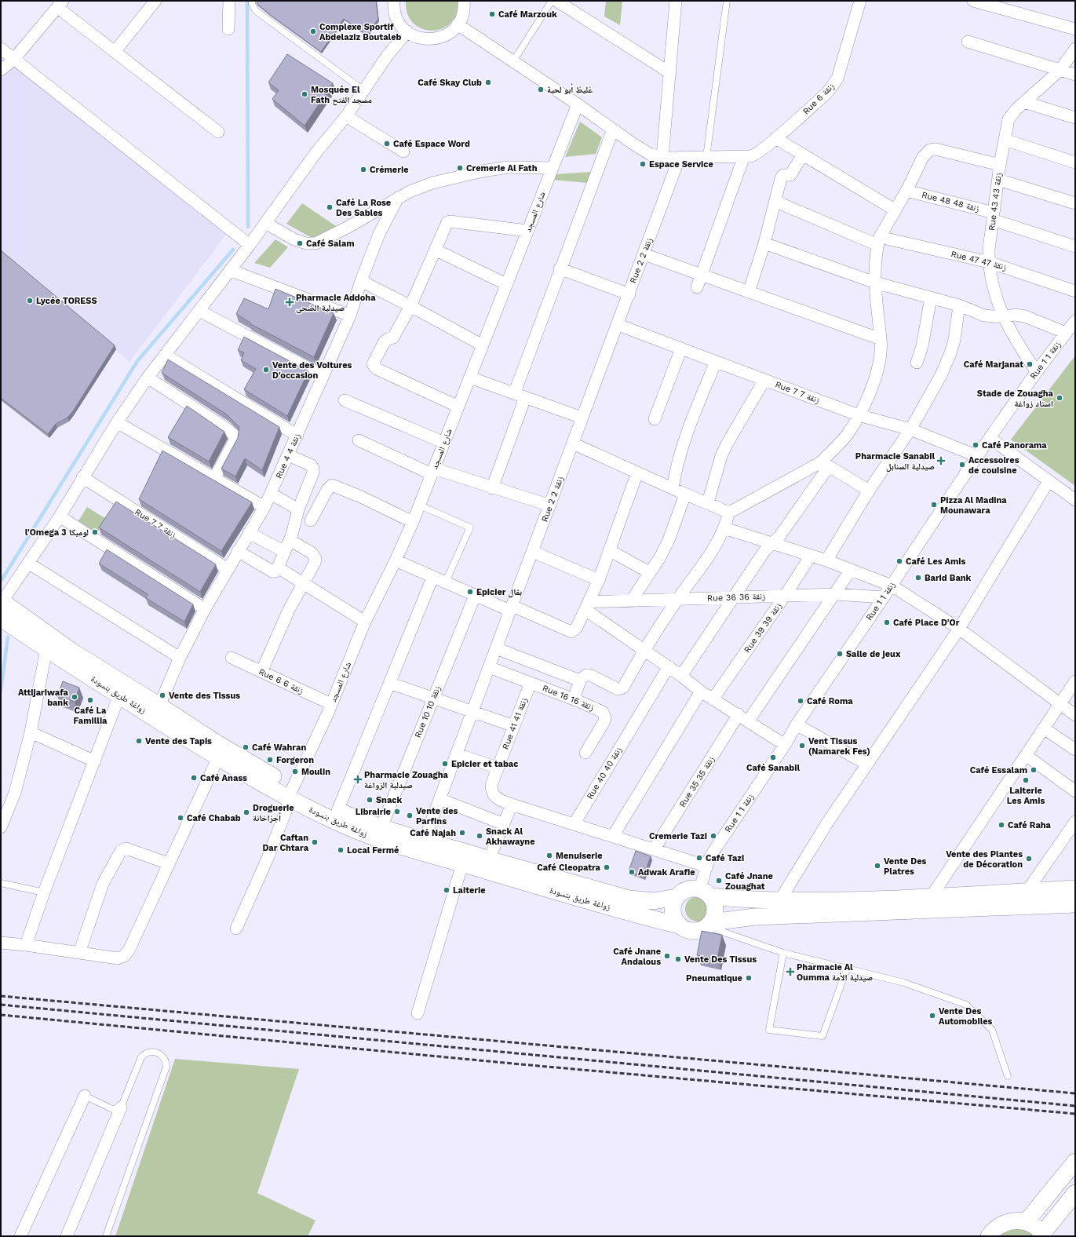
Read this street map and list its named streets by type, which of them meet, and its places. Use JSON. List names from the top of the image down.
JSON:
{
  "streets": {
    "main road": ["زواغة طريق بنسودة"],
    "street": [
      "Rue 6 زنقة",
      "Rue 48 زنقة 48",
      "Rue 43 زنقة 43",
      "شارع المسجد",
      "Rue 2 زنقة 2",
      "Rue 47 زنقة 47",
      "Rue 1 زنقة 1",
      "Rue 7 زنقة 7",
      "Rue 4 زنقة 4",
      "Rue 36 زنقة 36",
      "Rue 39 زنقة 39",
      "Rue 6 زنقة 6",
      "Rue 16 زنقة 16",
      "Rue 10 زنقة 10",
      "Rue 41 زنقة 41",
      "Rue 40 زنقة 40",
      "Rue 35 زنقة 35"
    ]
  },
  "crossings": [
    ["Rue 48 زنقة 48", "Rue 43 زنقة 43"],
    ["Rue 43 زنقة 43", "Rue 47 زنقة 47"],
    ["Rue 43 زنقة 43", "Rue 1 زنقة 1"],
    ["شارع المسجد", "Rue 6 زنقة 6"],
    ["شارع المسجد", "زواغة طريق بنسودة"],
    ["Rue 2 زنقة 2", "Rue 7 زنقة 7"],
    ["Rue 2 زنقة 2", "زواغة طريق بنسودة"],
    ["Rue 2 زنقة 2", "Rue 16 زنقة 16"],
    ["Rue 1 زنقة 1", "Rue 7 زنقة 7"],
    ["Rue 1 زنقة 1", "Rue 36 زنقة 36"],
    ["Rue 1 زنقة 1", "زواغة طريق بنسودة"],
    ["Rue 7 زنقة 7", "Rue 4 زنقة 4"],
    ["Rue 4 زنقة 4", "زواغة طريق بنسودة"],
    ["Rue 36 زنقة 36", "Rue 39 زنقة 39"],
    ["زواغة طريق بنسودة", "Rue 10 زنقة 10"],
    ["Rue 16 زنقة 16", "Rue 41 زنقة 41"]
  ],
  "places": {
    "other": [
      "Café Marzouk",
      "Complexe Sportif Abdelaziz Boutaleb",
      "Café Skay Club",
      "غليظ أبو لحية",
      "Mosquée El Fath مسجد الفتح",
      "Café Espace Word",
      "Espace Service",
      "Cremerie Al Fath",
      "Crémerie",
      "Café La Rose Des Sables",
      "Café Salam",
      "Lycée TORESS",
      "Café Marjanat",
      "Vente des Voitures D'occasion",
      "Stade de Zouagha استاد زواغة",
      "Café Panorama",
      "Accessoires de couisine",
      "Pizza Al Madina Mounawara",
      "l'Omega 3 لوميكا",
      "Café Les Amis",
      "Barid Bank",
      "Epicier بقال",
      "Café Place D'Or",
      "Salle de jeux",
      "Vente des Tissus",
      "Attijariwafa bank",
      "Café La Famillia",
      "Café Roma",
      "Vente des Tapis",
      "Vent Tissus (Namarek Fes)",
      "Café Wahran",
      "Café Sanabil",
      "Forgeron",
      "Epicier et tabac",
      "Café Essalam",
      "Moulin",
      "Café Anass",
      "Laiterie Les Amis",
      "Snack",
      "Librairie",
      "Droguerie أجزاخانة",
      "Vente des Parfins",
      "Café Chabab",
      "Café Raha",
      "Café Najah",
      "Snack Al Akhawayne",
      "Cremerie Tazi",
      "Caftan Dar Chtara",
      "Local Fermé",
      "Menuiserie",
      "Café Tazi",
      "Vente des Plantes de Décoration",
      "Vente Des Platres",
      "Café Cleopatra",
      "Adwak Arafie",
      "Café Jnane Zouaghat",
      "Laiterie",
      "Café Jnane Andalous",
      "Vente Des Tissus",
      "Pneumatique",
      "Vente Des Automobiles"
    ],
    "health": [
      "Pharmacie Addoha صيدلية الضحى",
      "Pharmacie Sanabil صيدلية السنابل",
      "Pharmacie Zouagha صيدلية الزواغة",
      "Pharmacie Al Oumma صيدلية الأمة"
    ]
  }
}
